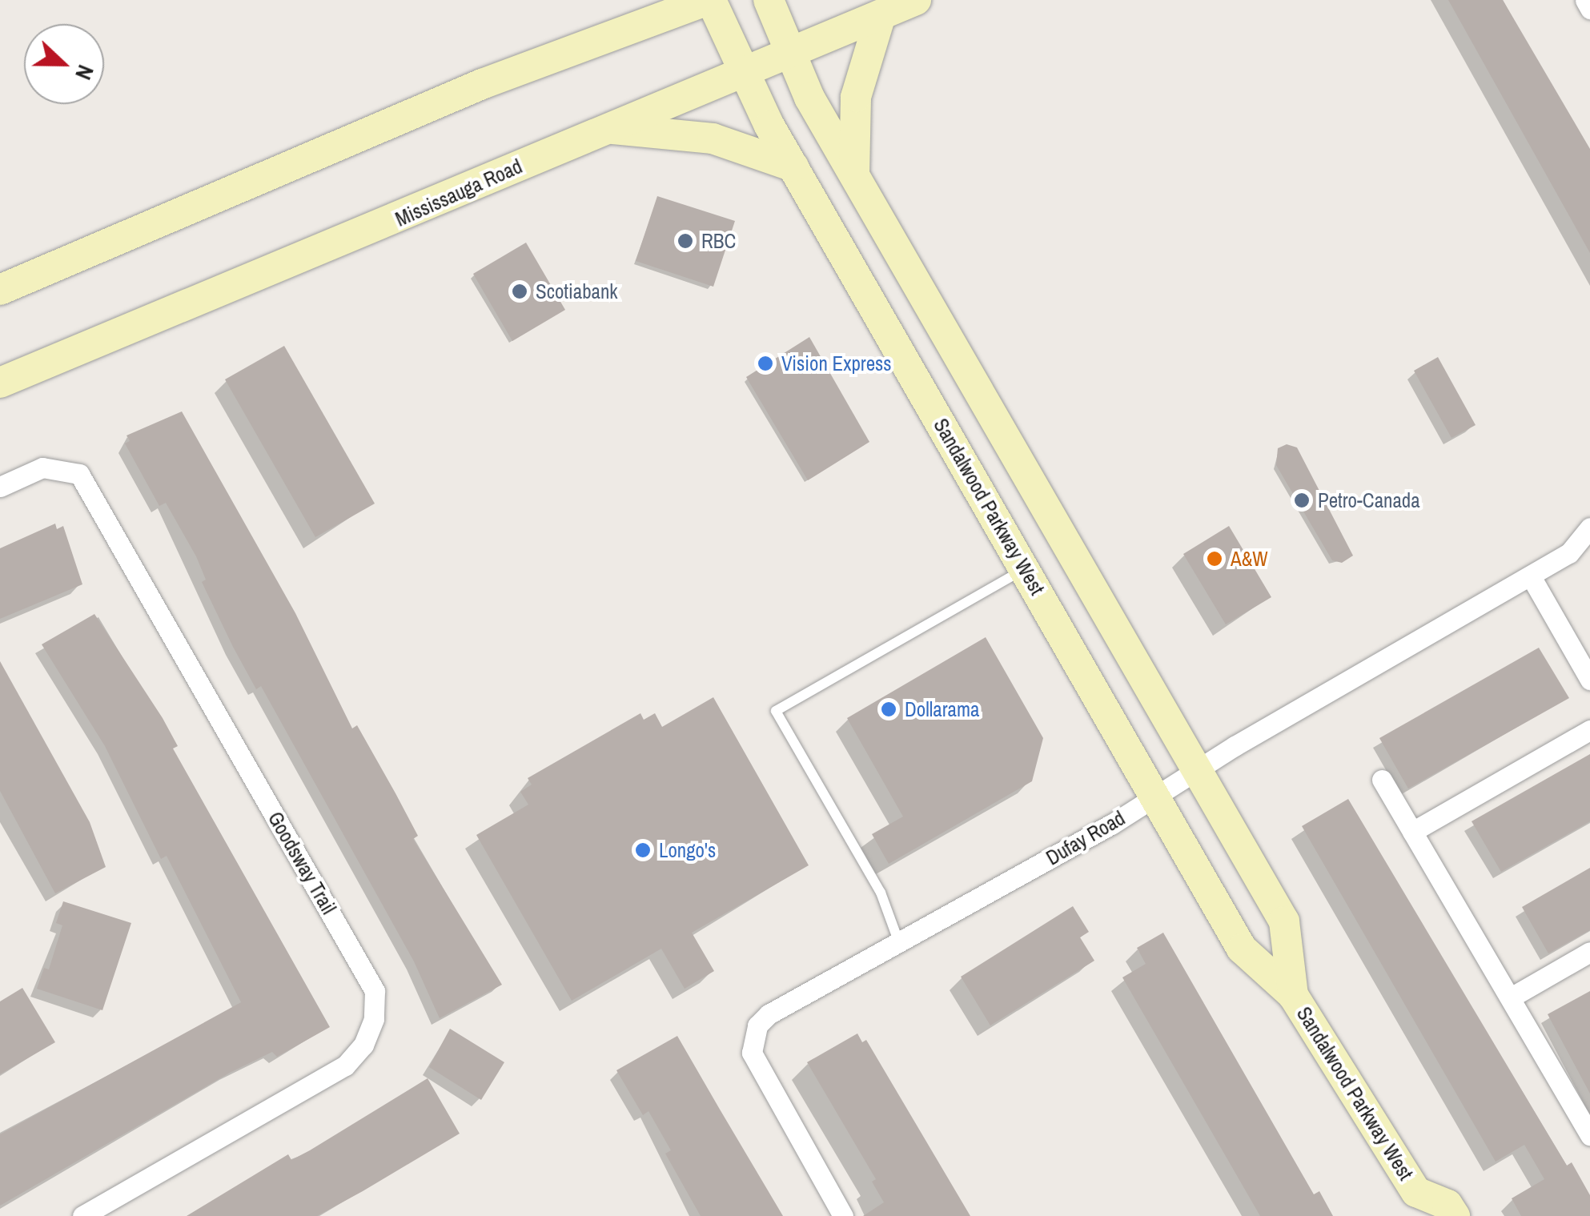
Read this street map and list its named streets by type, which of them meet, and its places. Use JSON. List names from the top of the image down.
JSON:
{
  "streets": {
    "main road": ["Mississauga Road", "Sandalwood Parkway West"],
    "street": ["Dufay Road", "Goodsway Trail"]
  },
  "crossings": [
    ["Mississauga Road", "Sandalwood Parkway West"],
    ["Sandalwood Parkway West", "Dufay Road"]
  ],
  "places": [
    "RBC",
    "Scotiabank",
    "Vision Express",
    "Petro-Canada",
    "A&W",
    "Dollarama",
    "Longo's"
  ],
  "north": "right"
}
